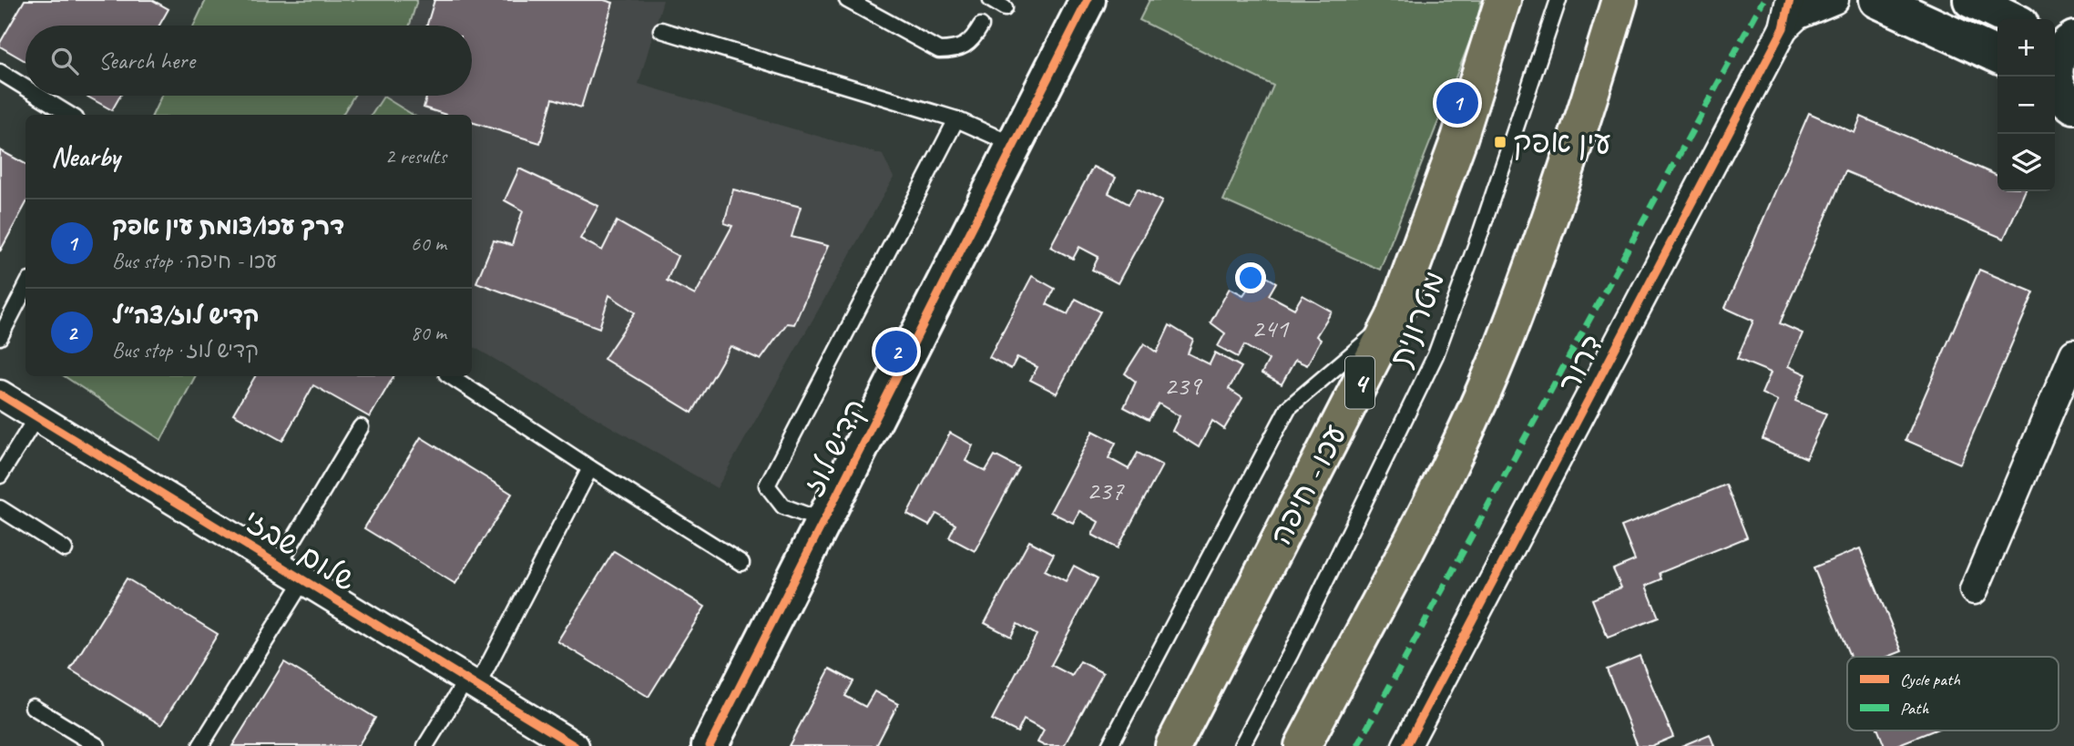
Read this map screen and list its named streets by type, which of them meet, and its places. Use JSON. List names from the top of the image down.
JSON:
{
  "streets": {
    "highway": ["4", "עכו - חיפה"],
    "street": ["דרור", "קדיש לוז", "שלום שבזי"],
    "lane": ["מטרונית"]
  },
  "places": {
    "transit": ["עין אפק"]
  },
  "house_numbers": ["241", "239", "237"],
  "legend": ["Cycle path", "Path"],
  "page": {
    "map_buttons": ["+", "−"],
    "search": "Search here",
    "pins": ["1", "2"],
    "heading": ["Nearby", "2 results"],
    "list": [
      {
        "mark": "1",
        "name": "דרך עכו/צומת עין אפק",
        "note": "Bus stop · עכו - חיפה",
        "value": "60 m"
      },
      {
        "mark": "2",
        "name": "קדיש לוז/צה״ל",
        "note": "Bus stop · קדיש לוז",
        "value": "80 m"
      }
    ]
  }
}
